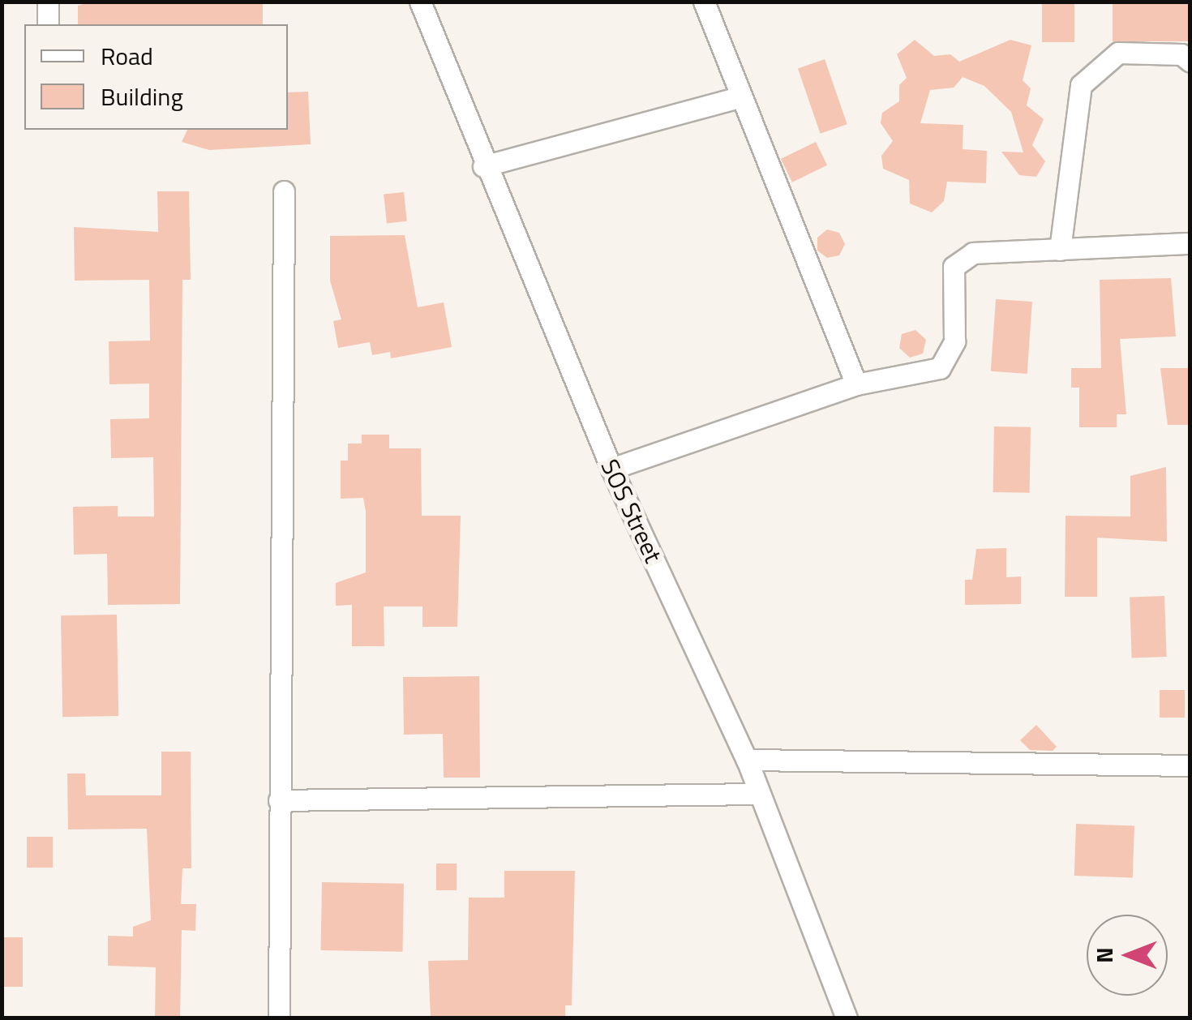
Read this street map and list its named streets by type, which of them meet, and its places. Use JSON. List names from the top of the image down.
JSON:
{
  "streets": {
    "street": ["SOS Street"]
  },
  "legend": ["Road", "Building"],
  "north": "left"
}
